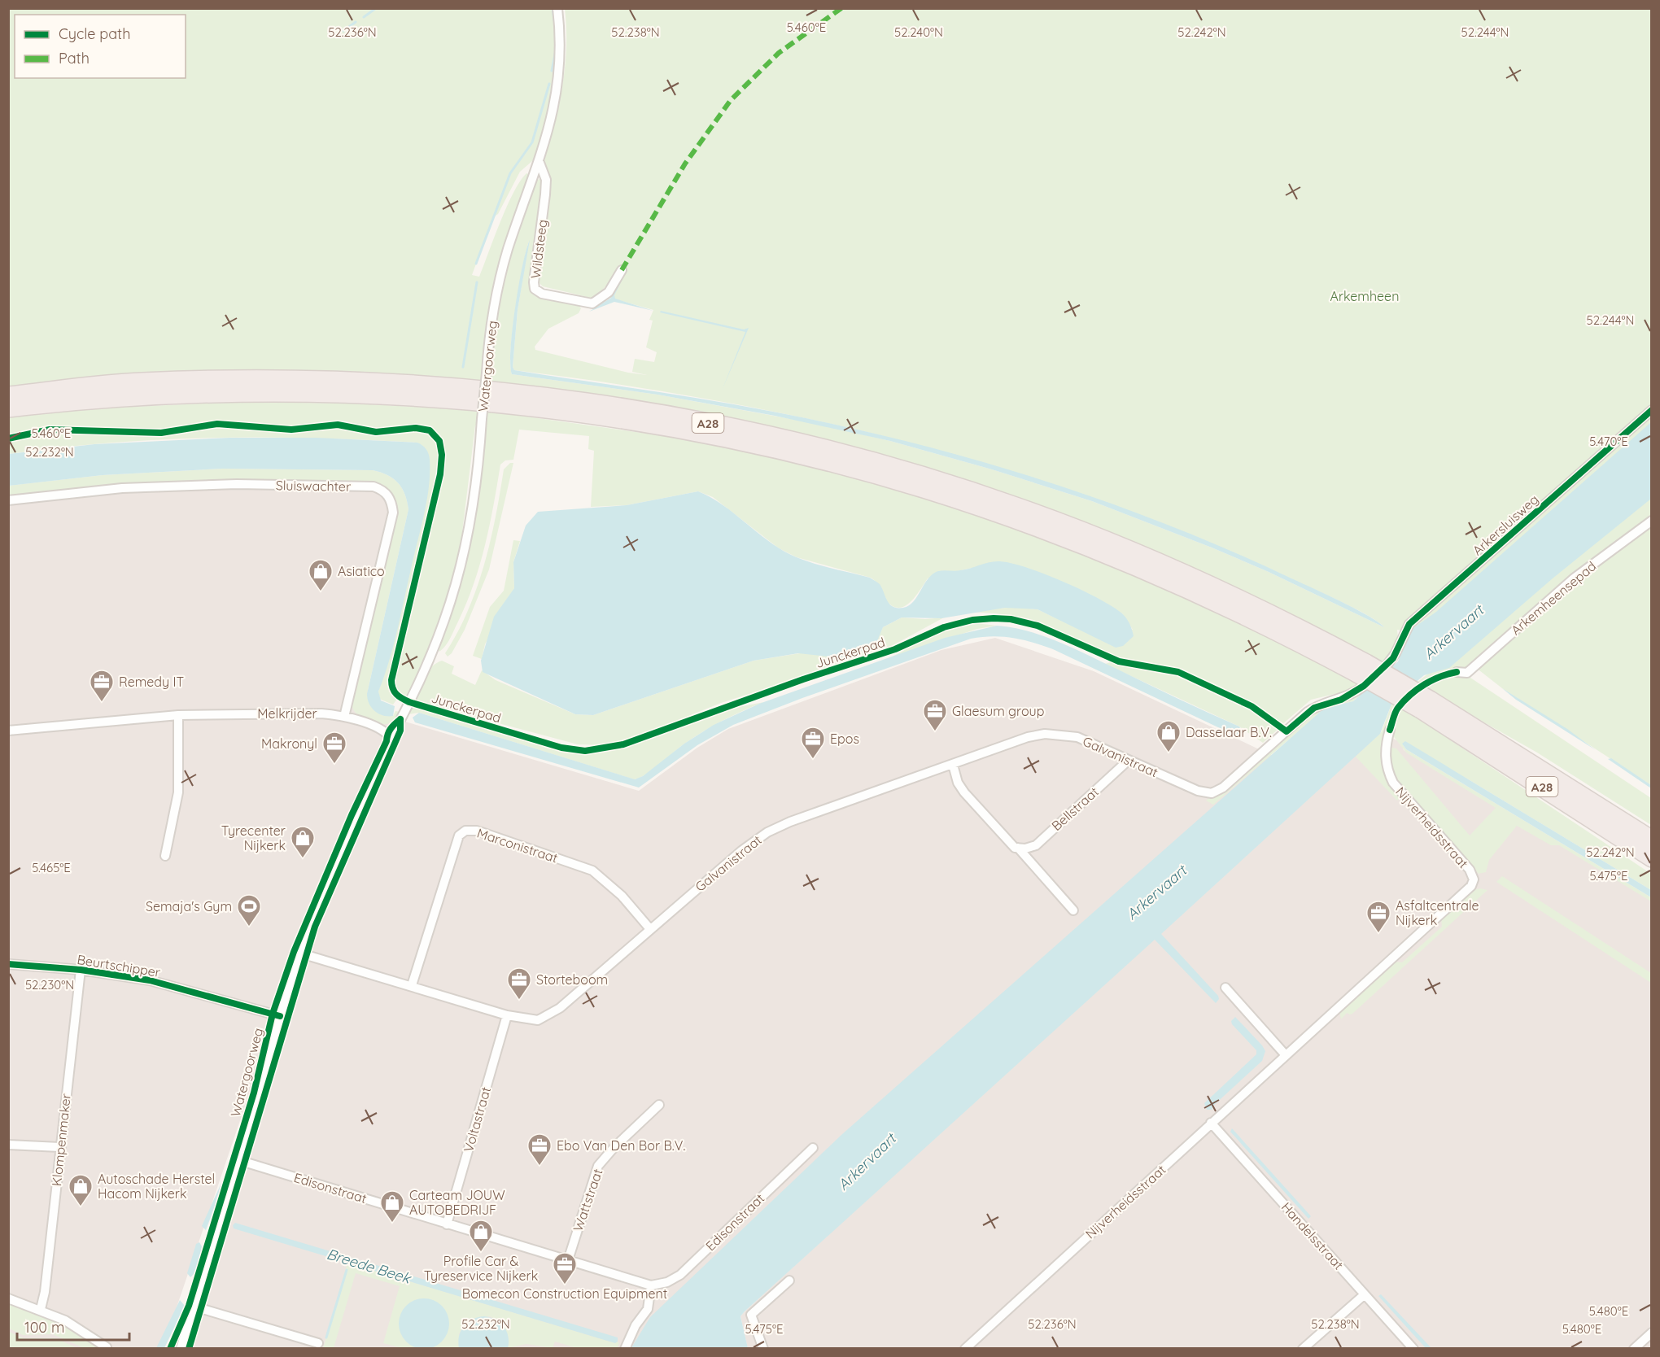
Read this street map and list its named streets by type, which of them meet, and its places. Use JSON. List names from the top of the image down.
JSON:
{
  "streets": {
    "highway": ["A28"],
    "street": [
      "Wildsteeg",
      "Watergoorweg",
      "Sluiswachter",
      "Arkersluisweg",
      "Arkemheensepad",
      "Melkrijder",
      "Galvanistraat",
      "Bellstraat",
      "Nijverheidsstraat",
      "Marconistraat",
      "Beurtschipper",
      "Voltastraat",
      "Klompenmaker",
      "Edisonstraat",
      "Wattstraat",
      "Handelsstraat"
    ],
    "cycle path": ["Junckerpad"]
  },
  "crossings": [
    ["Wildsteeg", "Watergoorweg"],
    ["Watergoorweg", "Melkrijder"],
    ["Watergoorweg", "Galvanistraat"],
    ["Watergoorweg", "Beurtschipper"],
    ["Watergoorweg", "Edisonstraat"],
    ["A28", "Galvanistraat"],
    ["Sluiswachter", "Melkrijder"],
    ["Galvanistraat", "Bellstraat"],
    ["Galvanistraat", "Marconistraat"],
    ["Galvanistraat", "Voltastraat"],
    ["Nijverheidsstraat", "Handelsstraat"],
    ["Beurtschipper", "Klompenmaker"],
    ["Voltastraat", "Edisonstraat"],
    ["Edisonstraat", "Wattstraat"]
  ],
  "water": ["Arkervaart", "Breede Beek"],
  "parks": ["Arkemheen"],
  "places": {
    "shop": [
      "Asiatico",
      "Dasselaar B.V.",
      "Tyrecenter Nijkerk",
      "Autoschade Herstel Hacom Nijkerk",
      "Carteam JOUW AUTOBEDRIJF",
      "Profile Car & Tyreservice Nijkerk"
    ],
    "office": [
      "Remedy IT",
      "Glaesum group",
      "Epos",
      "Makronyl",
      "Asfaltcentrale Nijkerk",
      "Storteboom",
      "Ebo Van Den Bor B.V.",
      "Bomecon Construction Equipment"
    ],
    "sports": ["Semaja's Gym"]
  },
  "legend": ["Cycle path", "Path"],
  "scale_bar": "100 m",
  "coordinates": [
    "5.460°E",
    "52.236°N",
    "52.238°N",
    "52.242°N",
    "52.240°N",
    "52.244°N",
    "5.470°E",
    "52.232°N",
    "5.465°E",
    "5.475°E",
    "52.230°N",
    "5.480°E"
  ]
}
